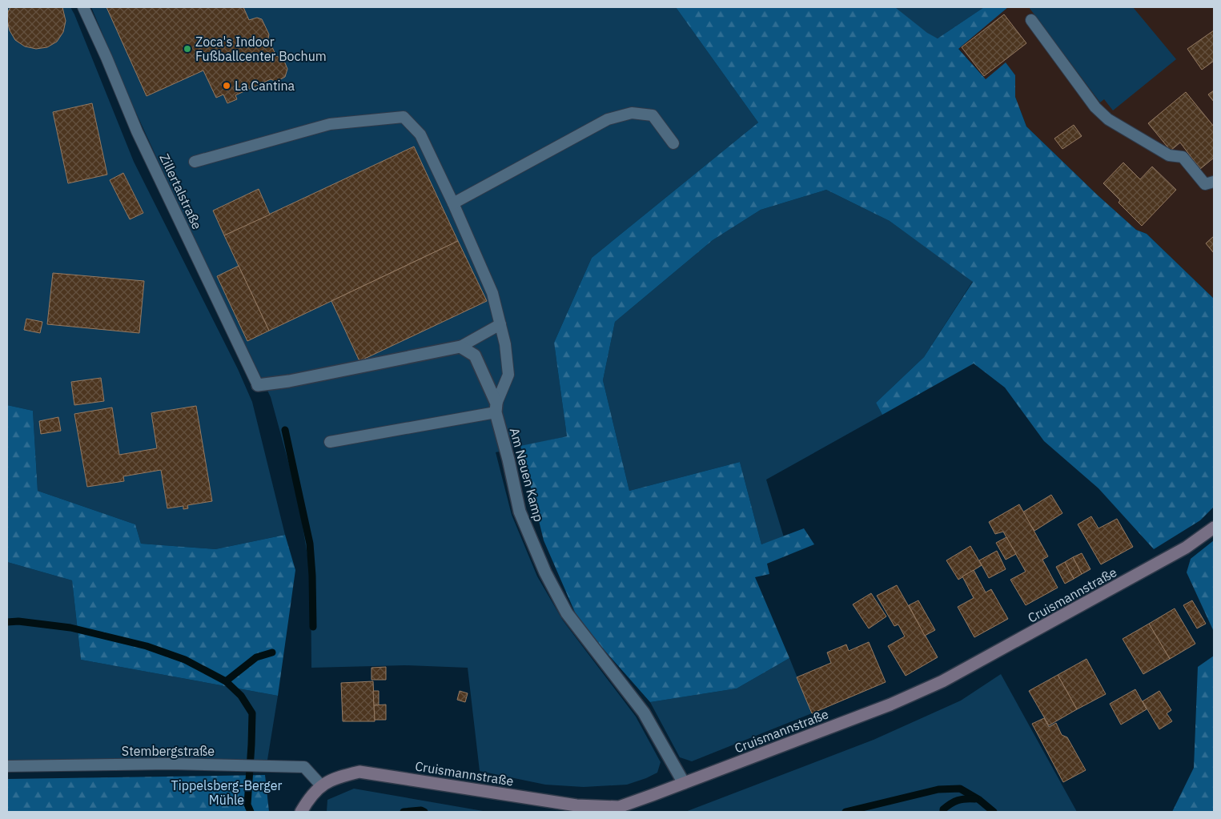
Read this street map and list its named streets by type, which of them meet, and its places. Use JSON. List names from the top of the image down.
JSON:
{
  "streets": {
    "street": ["Am Neuen Kamp", "Cruismannstraße"],
    "lane": ["Zillertalstraße", "Stembergstraße"]
  },
  "crossings": [
    ["Am Neuen Kamp", "Cruismannstraße"],
    ["Cruismannstraße", "Stembergstraße"]
  ],
  "parks": ["Tippelsberg-Berger Mühle"],
  "places": ["Zoca's Indoor Fußballcenter Bochum", "La Cantina"]
}
